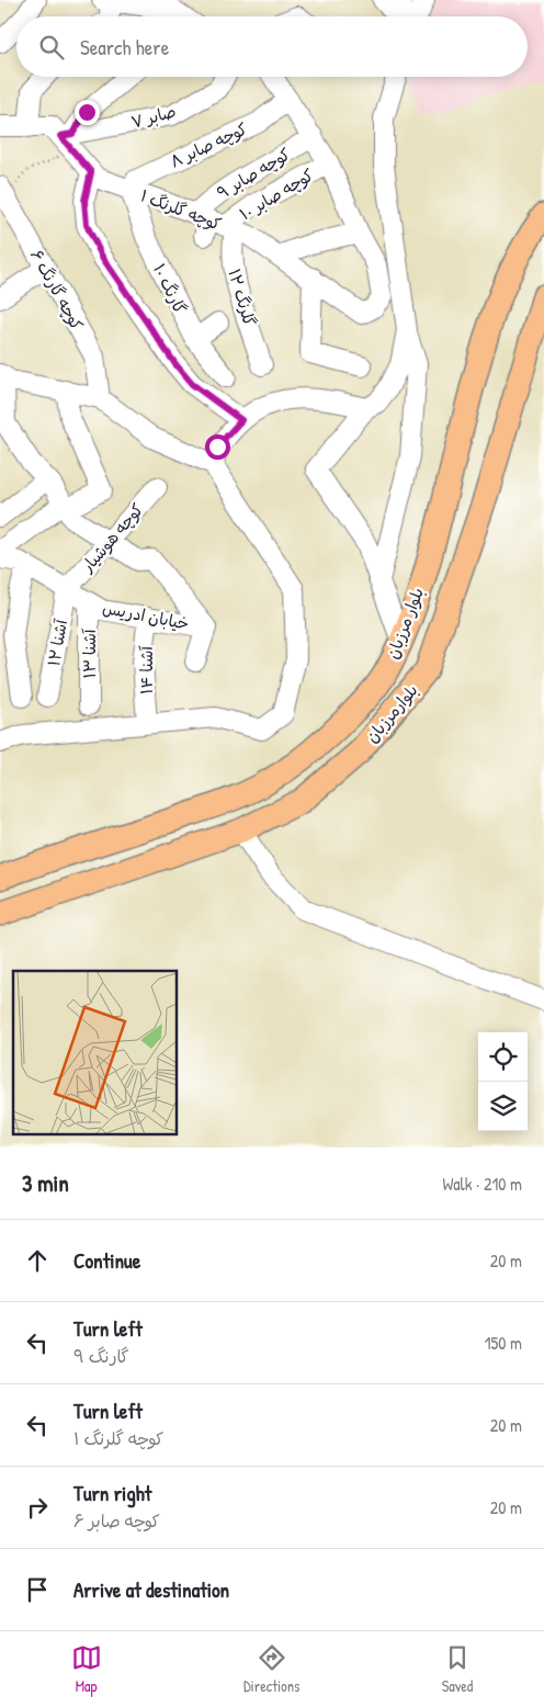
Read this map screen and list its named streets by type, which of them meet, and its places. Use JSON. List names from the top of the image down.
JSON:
{
  "streets": {
    "main road": ["بلوار مرزبان", "بلوارمرزبان"],
    "street": [
      "صابر ۷",
      "کوچه صابر ۸",
      "کوچه صابر ۹",
      "کوچه صابر ۱۰",
      "کوچه گلرنگ ۱",
      "گارنگ ۱۰",
      "کوچه گارنگ ۶",
      "گلرنگ ۱۲",
      "کوچه هوشیار",
      "خیابان ادریس",
      "آشنا ۱۲",
      "آشنا ۱۳",
      "آشنا ۱۴"
    ]
  },
  "crossings": [
    ["صابر ۷", "کوچه گلرنگ ۱"],
    ["کوچه صابر ۸", "کوچه گلرنگ ۱"],
    ["کوچه صابر ۸", "گارنگ ۱۰"],
    ["کوچه صابر ۹", "کوچه صابر ۱۰"],
    ["کوچه صابر ۹", "کوچه گلرنگ ۱"],
    ["کوچه صابر ۹", "گلرنگ ۱۲"],
    ["کوچه صابر ۱۰", "کوچه گلرنگ ۱"],
    ["کوچه صابر ۱۰", "گلرنگ ۱۲"],
    ["کوچه گلرنگ ۱", "گارنگ ۱۰"],
    ["کوچه گلرنگ ۱", "گلرنگ ۱۲"],
    ["کوچه هوشیار", "خیابان ادریس"],
    ["کوچه هوشیار", "آشنا ۱۲"],
    ["خیابان ادریس", "آشنا ۱۲"],
    ["خیابان ادریس", "آشنا ۱۳"],
    ["خیابان ادریس", "آشنا ۱۴"]
  ],
  "page": {
    "search": "Search here",
    "heading": ["3 min", "Walk · 210 m"],
    "list": [
      ["Continue", "20 m"],
      ["Turn left", "گارنگ ۹", "150 m"],
      ["Turn left", "کوچه گلرنگ ۱", "20 m"],
      ["Turn right", "کوچه صابر ۶", "20 m"],
      "Arrive at destination"
    ],
    "nav": ["Map", "Directions", "Saved"]
  }
}
